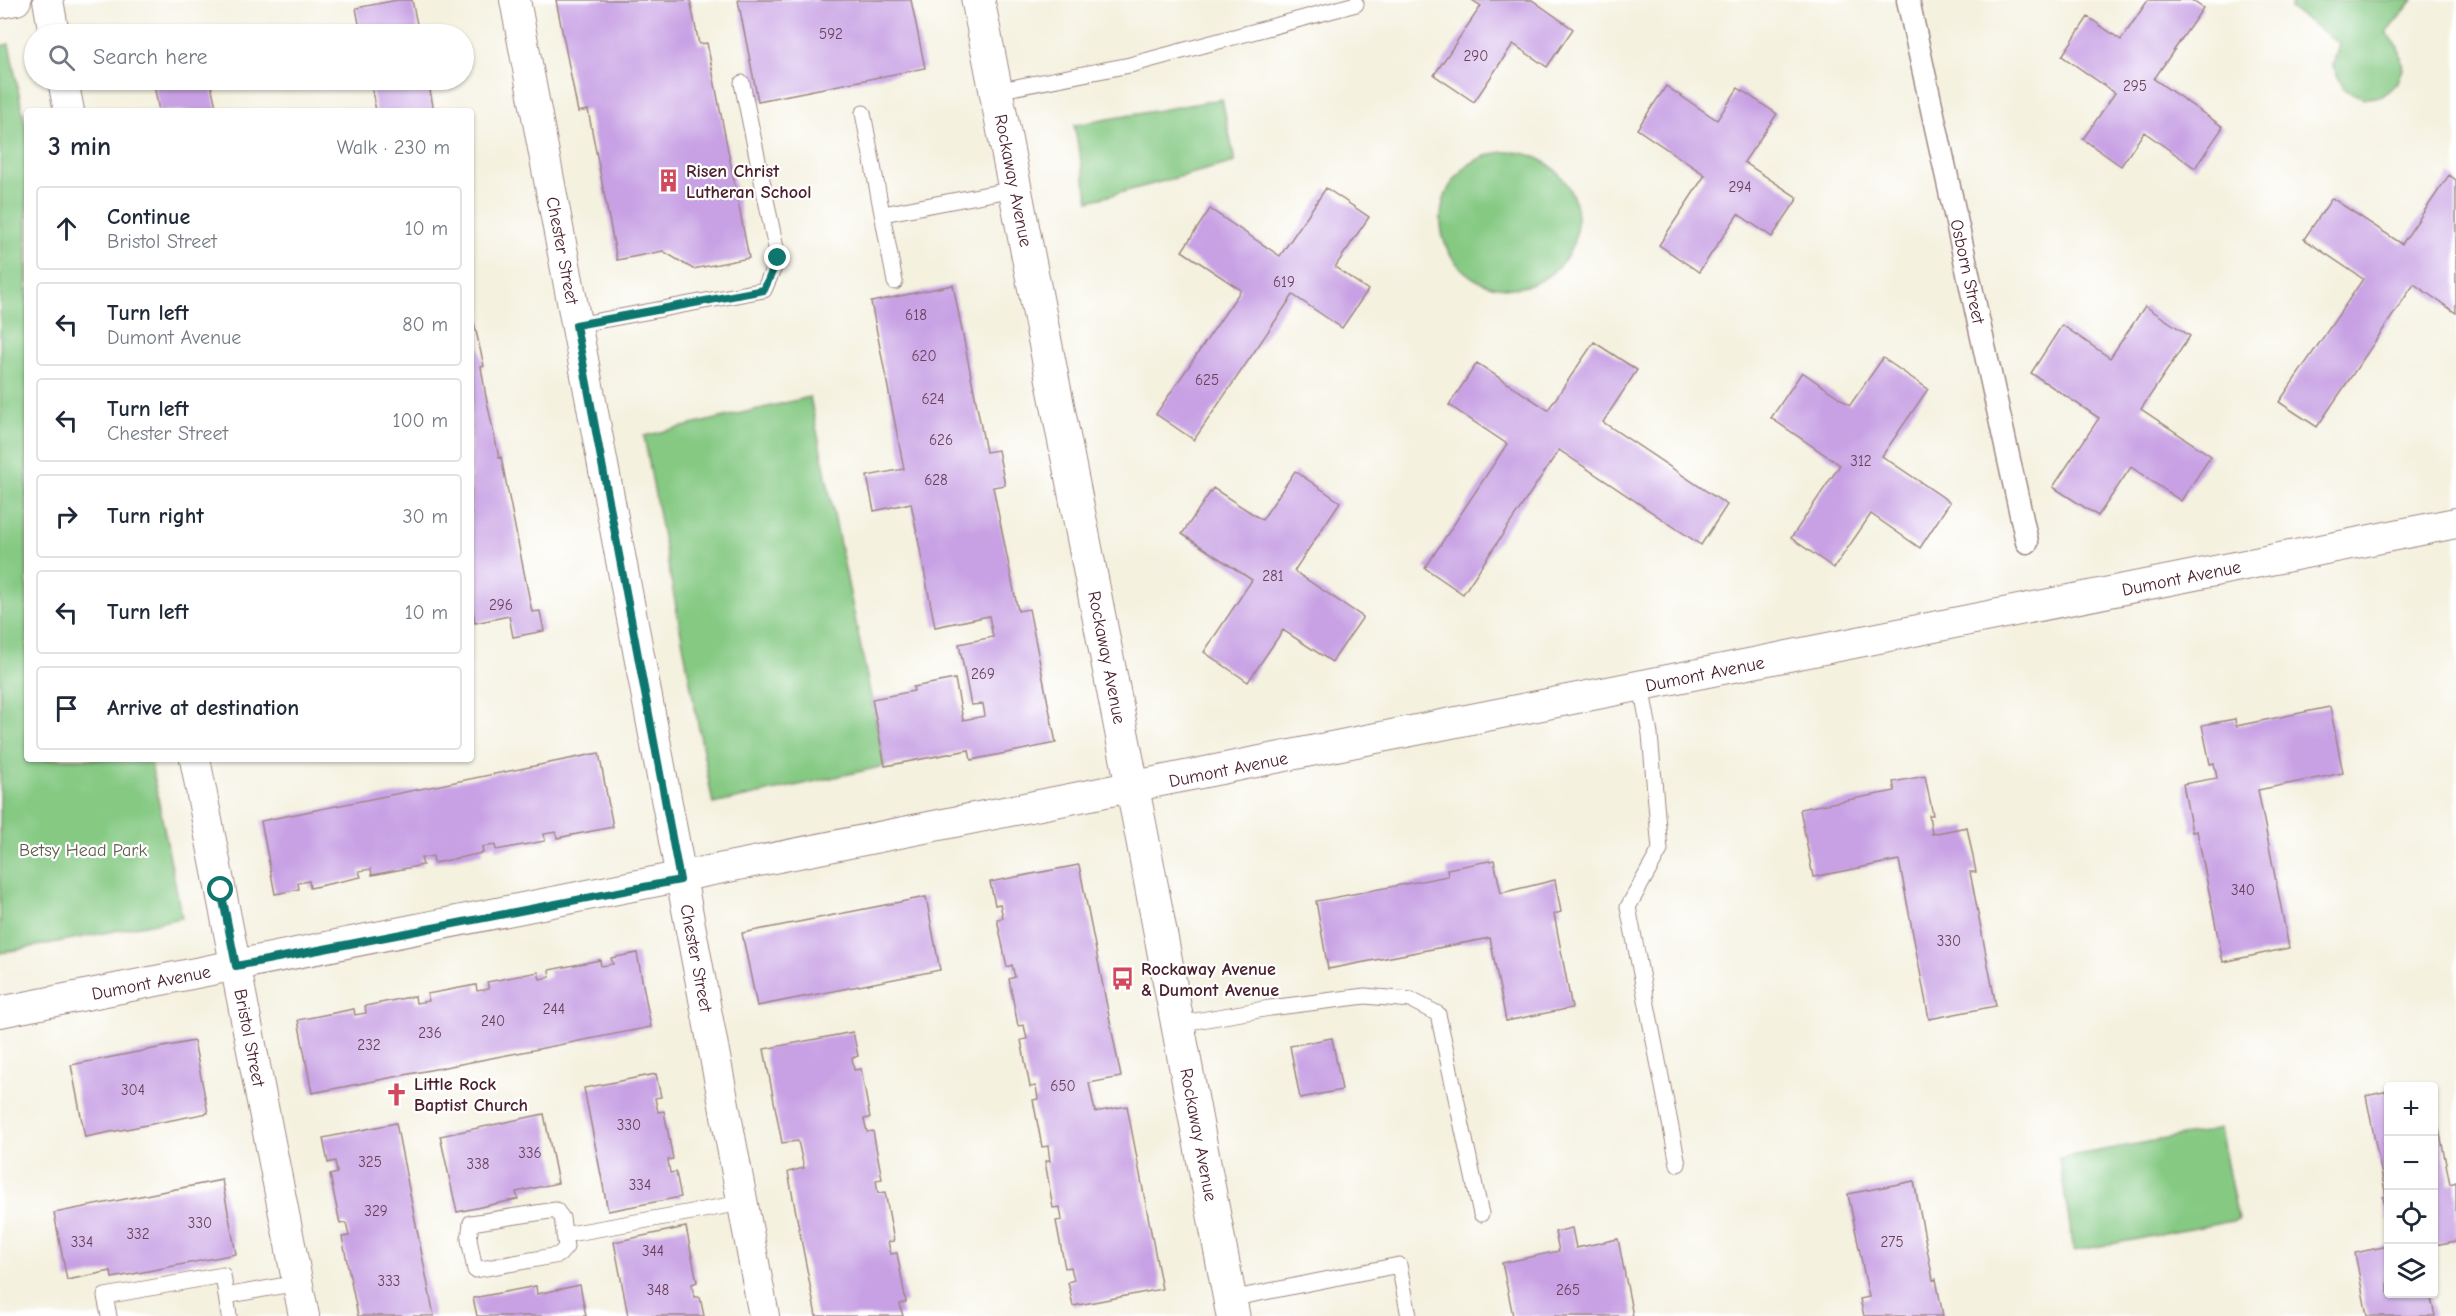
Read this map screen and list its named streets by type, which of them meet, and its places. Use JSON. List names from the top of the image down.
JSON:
{
  "streets": {
    "street": [
      "Rockaway Avenue",
      "Chester Street",
      "Osborn Street",
      "Dumont Avenue",
      "Bristol Street"
    ]
  },
  "crossings": [
    ["Rockaway Avenue", "Dumont Avenue"],
    ["Chester Street", "Dumont Avenue"],
    ["Dumont Avenue", "Bristol Street"]
  ],
  "parks": ["Betsy Head Park"],
  "places": {
    "building": ["Risen Christ Lutheran School"],
    "bus stop": ["Rockaway Avenue & Dumont Avenue"],
    "church": ["Little Rock Baptist Church"]
  },
  "house_numbers": [
    "592",
    "290",
    "295",
    "294",
    "619",
    "618",
    "620",
    "625",
    "624",
    "626",
    "312",
    "628",
    "281",
    "296",
    "269",
    "340",
    "330",
    "244",
    "240",
    "236",
    "232",
    "650",
    "304",
    "330",
    "336",
    "325",
    "338",
    "334",
    "329",
    "330",
    "332",
    "334",
    "275",
    "344",
    "333",
    "348",
    "265"
  ],
  "page": {
    "search": "Search here",
    "heading": ["3 min", "Walk · 230 m"],
    "list": [
      ["Continue", "Bristol Street", "10 m"],
      ["Turn left", "Dumont Avenue", "80 m"],
      ["Turn left", "Chester Street", "100 m"],
      ["Turn right", "30 m"],
      ["Turn left", "10 m"],
      "Arrive at destination"
    ],
    "map_buttons": ["+", "−"]
  }
}
